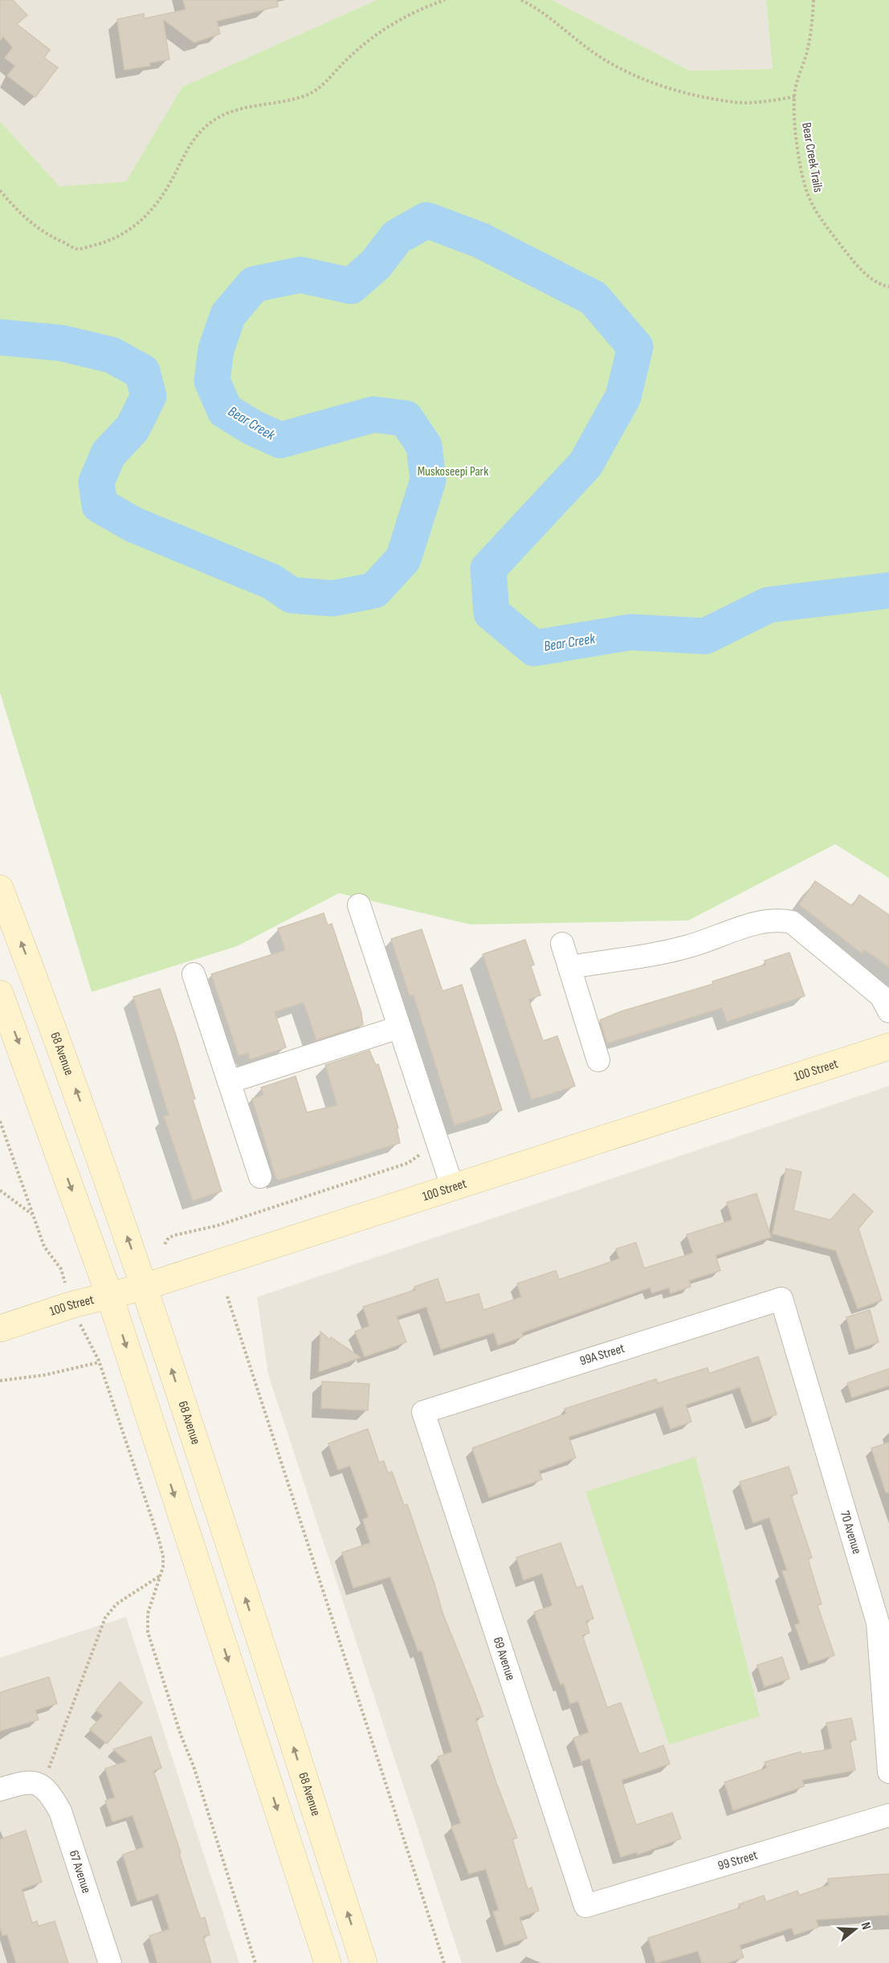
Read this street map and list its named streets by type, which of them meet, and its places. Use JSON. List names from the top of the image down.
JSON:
{
  "streets": {
    "main road": ["68 Avenue", "100 Street"],
    "street": [
      "99A Street",
      "70 Avenue",
      "69 Avenue",
      "99 Street",
      "67 Avenue"
    ],
    "path": ["Bear Creek Trails"]
  },
  "crossings": [
    ["68 Avenue", "100 Street"],
    ["99A Street", "70 Avenue"],
    ["99A Street", "69 Avenue"],
    ["69 Avenue", "99 Street"]
  ],
  "water": ["Bear Creek"],
  "parks": ["Muskoseepi Park"],
  "north": "right"
}
